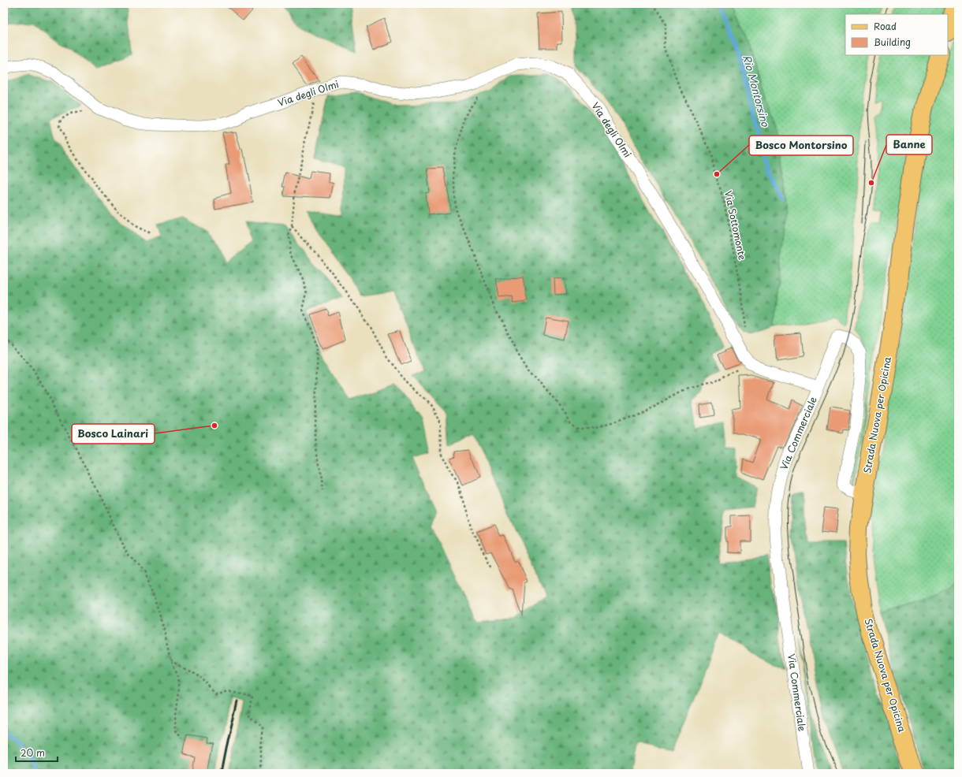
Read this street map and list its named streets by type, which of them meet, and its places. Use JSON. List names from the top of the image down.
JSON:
{
  "streets": {
    "main road": ["Strada Nuova per Opicina"],
    "street": ["Via degli Olmi", "Via Commerciale"],
    "path": ["Via Sottomonte"]
  },
  "crossings": [
    ["Strada Nuova per Opicina", "Via Commerciale"]
  ],
  "water": ["Rio Montorsino"],
  "places": ["Bosco Montorsino", "Banne", "Bosco Lainari"],
  "legend": ["Road", "Building"],
  "scale_bar": "20 m"
}
